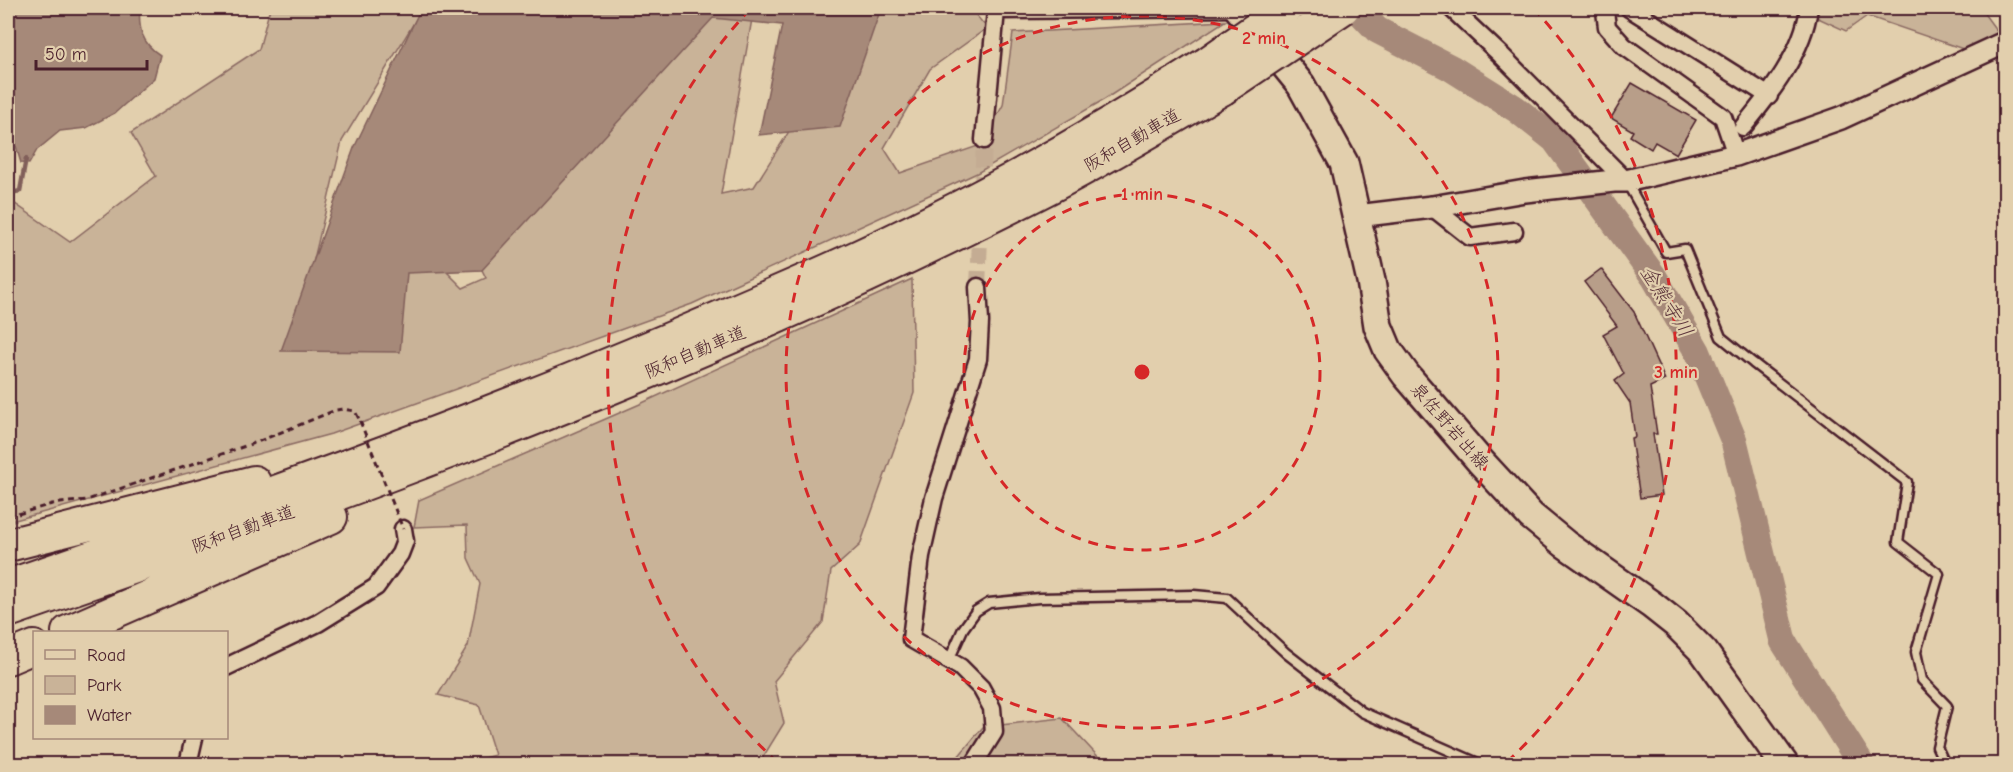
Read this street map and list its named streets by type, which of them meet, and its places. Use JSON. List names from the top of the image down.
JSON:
{
  "streets": {
    "highway": ["阪和自動車道"],
    "main road": ["泉佐野岩出線"]
  },
  "water": ["金熊寺川"],
  "legend": ["Road", "Park", "Water"],
  "scale_bar": "50 m",
  "rings": ["2 min", "1 min", "3 min"]
}
